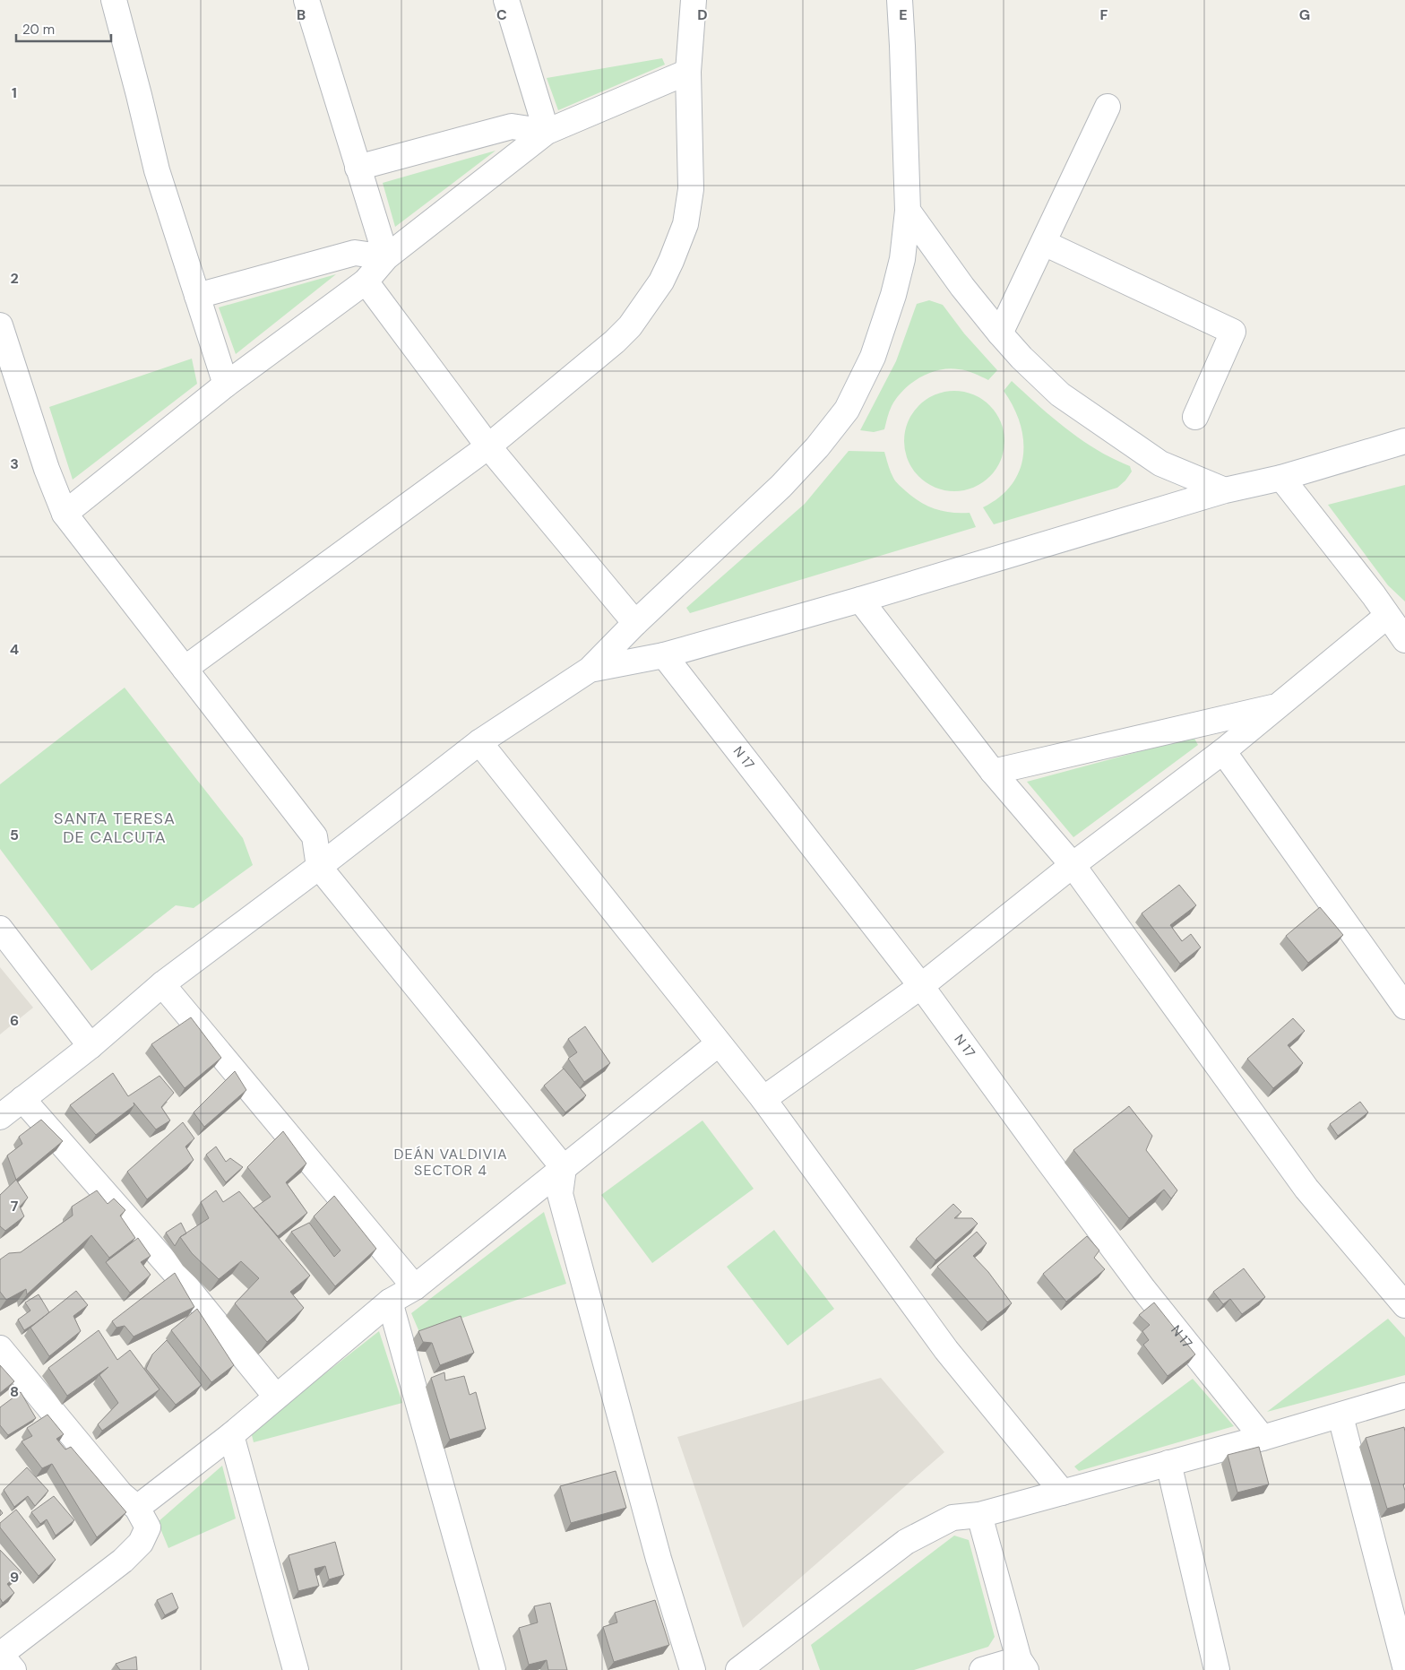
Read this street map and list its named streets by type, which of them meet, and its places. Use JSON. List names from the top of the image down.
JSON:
{
  "streets": {
    "street": ["N 17"]
  },
  "districts": ["SANTA TERESA DE CALCUTA", "DEÁN VALDIVIA SECTOR 4"],
  "scale_bar": "20 m",
  "grid": {
    "columns": [
      "B",
      "C",
      "D",
      "E",
      "F",
      "G"
    ],
    "rows": [
      "1",
      "2",
      "3",
      "4",
      "5",
      "6",
      "7",
      "8",
      "9"
    ]
  }
}
